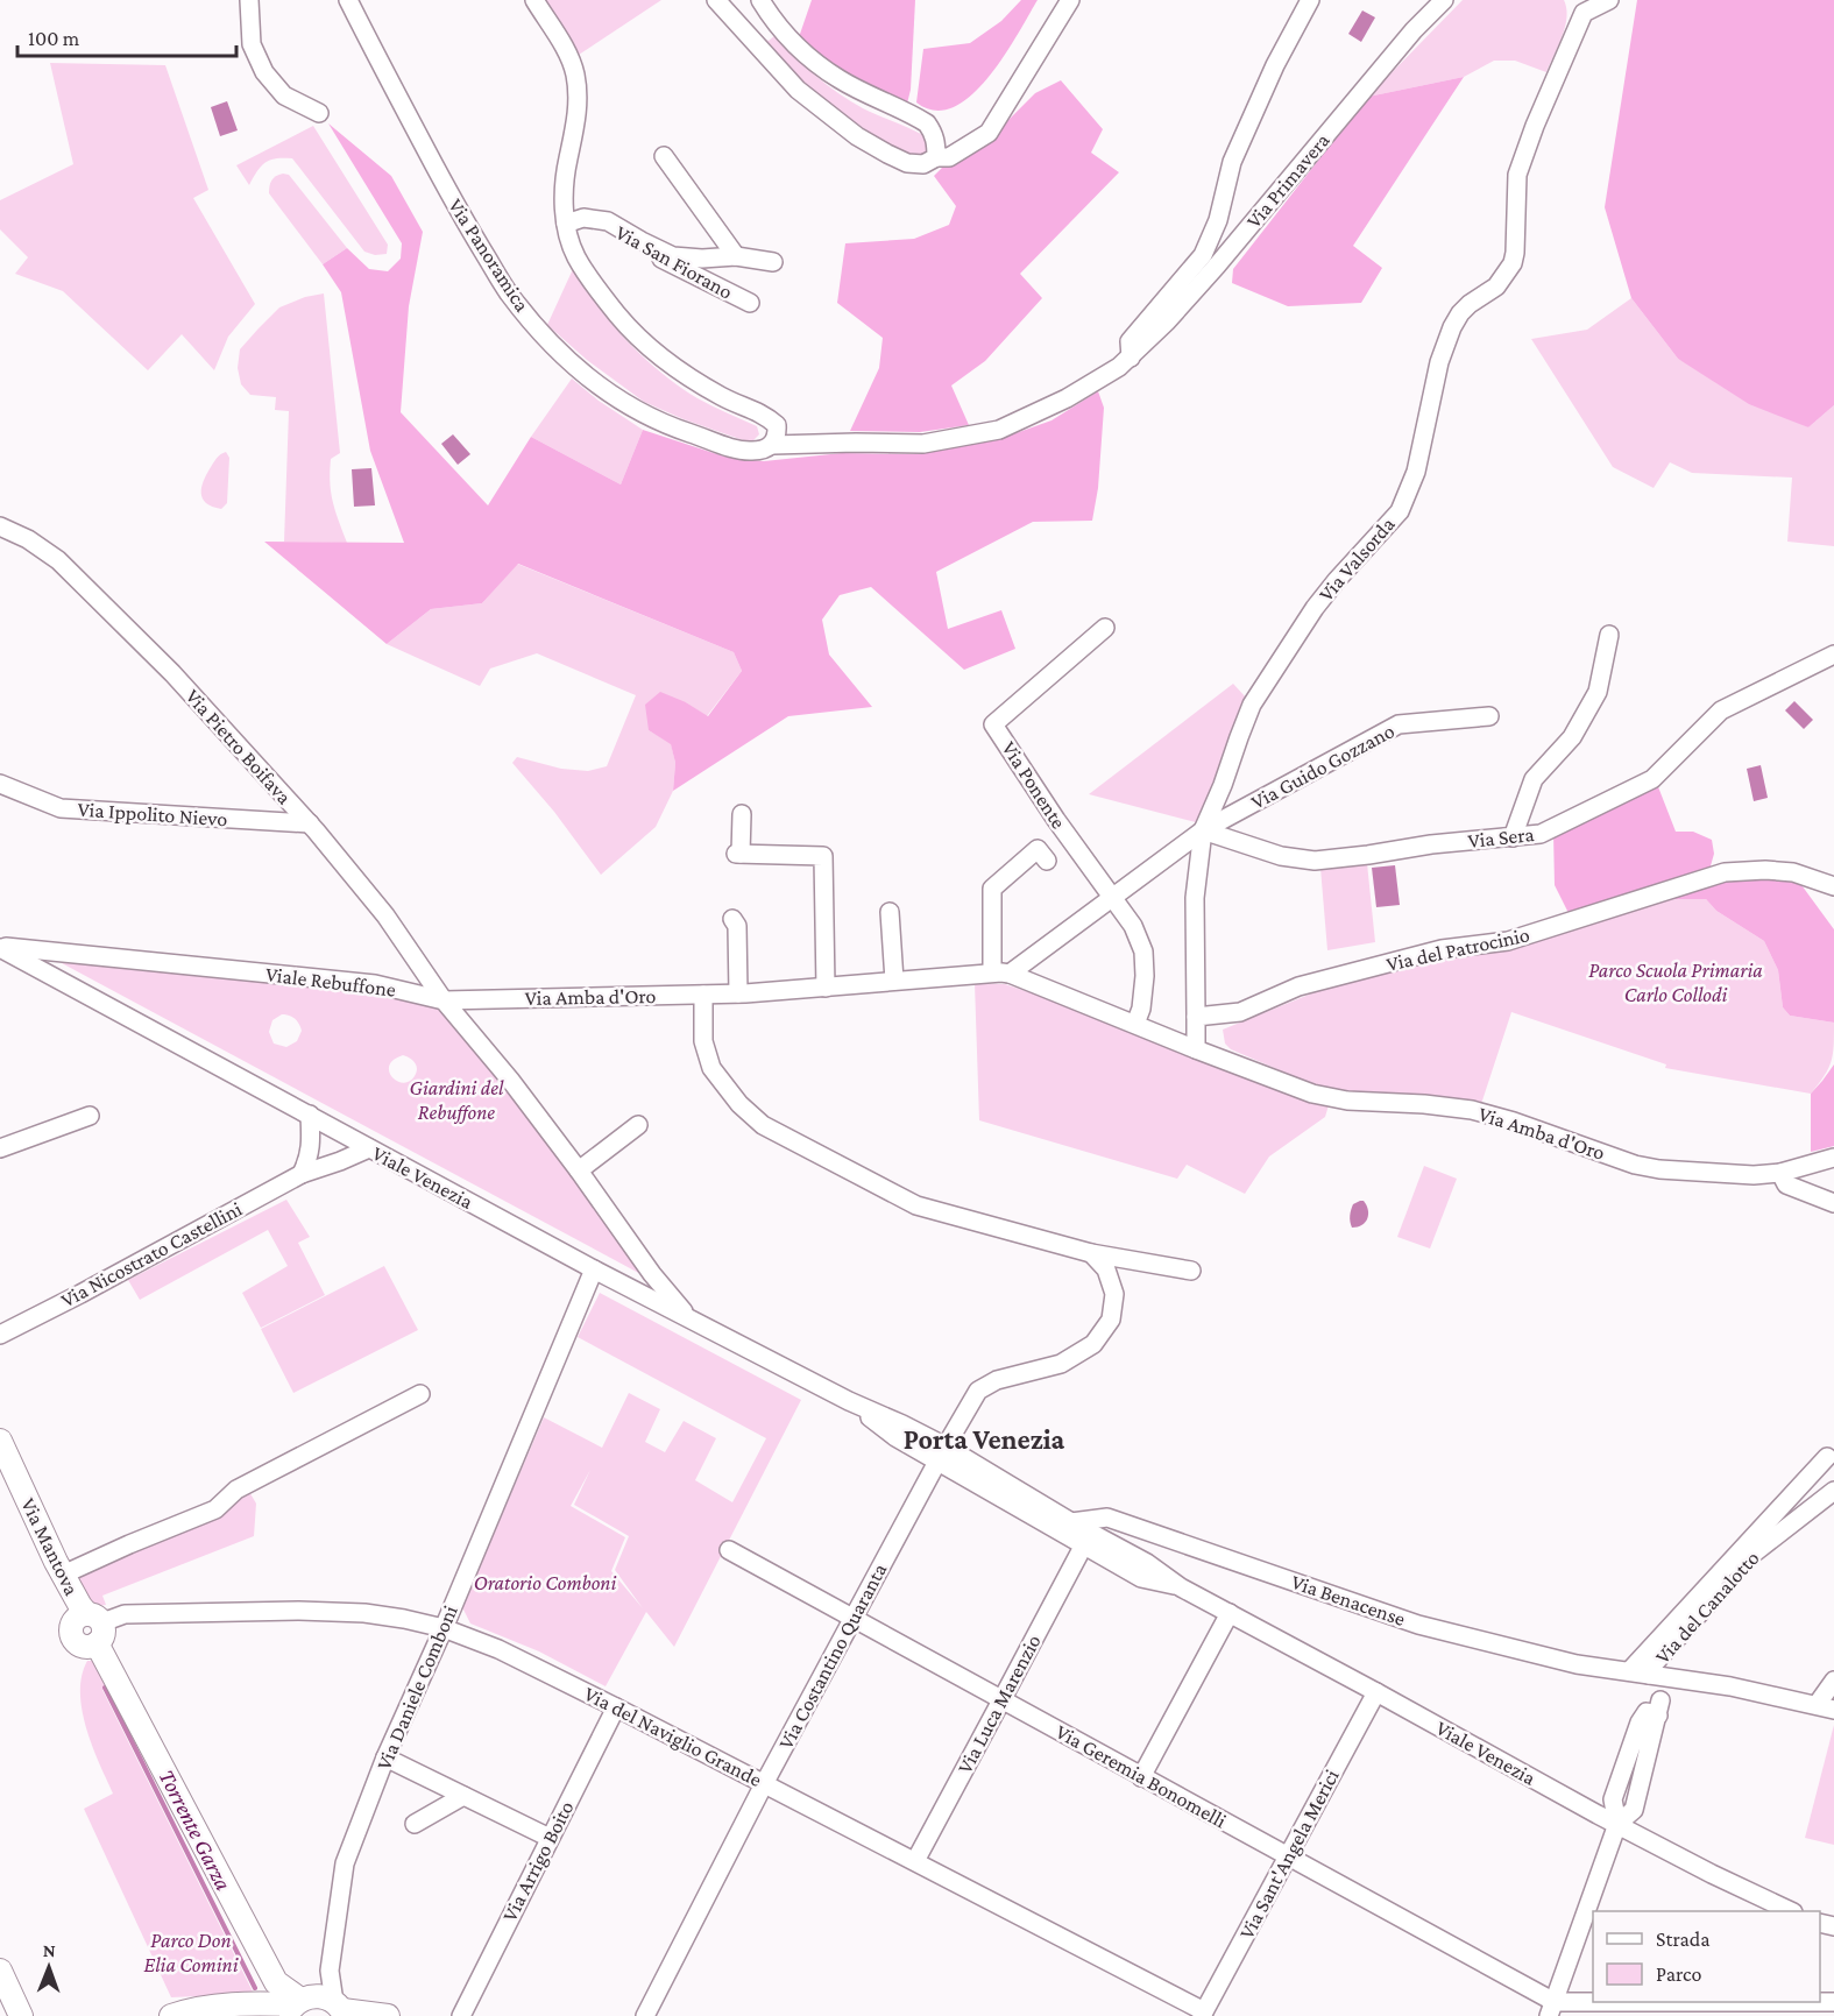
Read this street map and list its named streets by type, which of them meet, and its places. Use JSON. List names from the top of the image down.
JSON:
{
  "streets": {
    "main road": ["Via Mantova"],
    "street": [
      "Via Primavera",
      "Via Panoramica",
      "Via San Fiorano",
      "Via Valsorda",
      "Via Pietro Boifava",
      "Via Guido Gozzano",
      "Via Ponente",
      "Via Ippolito Nievo",
      "Via Sera",
      "Via del Patrocinio",
      "Viale Rebuffone",
      "Via Amba d'Oro",
      "Viale Venezia",
      "Via Nicostrato Castellini",
      "Via Benacense",
      "Via del Canalotto",
      "Via Costantino Quaranta",
      "Via Daniele Comboni",
      "Via Luca Marenzio",
      "Via del Naviglio Grande",
      "Via Geremia Bonomelli",
      "Via Sant'Angela Merici",
      "Via Arrigo Boito"
    ]
  },
  "crossings": [
    ["Via Primavera", "Via Panoramica"],
    ["Via Valsorda", "Via Guido Gozzano"],
    ["Via Valsorda", "Via Sera"],
    ["Via Pietro Boifava", "Via Ippolito Nievo"],
    ["Via Pietro Boifava", "Viale Rebuffone"],
    ["Via Pietro Boifava", "Via Amba d'Oro"],
    ["Via Guido Gozzano", "Via Sera"],
    ["Viale Rebuffone", "Via Amba d'Oro"],
    ["Viale Rebuffone", "Viale Venezia"],
    ["Viale Venezia", "Via Nicostrato Castellini"],
    ["Viale Venezia", "Via Benacense"],
    ["Viale Venezia", "Via Costantino Quaranta"],
    ["Viale Venezia", "Via Daniele Comboni"],
    ["Viale Venezia", "Via Luca Marenzio"],
    ["Viale Venezia", "Via Sant'Angela Merici"],
    ["Via Mantova", "Via del Naviglio Grande"],
    ["Via Benacense", "Via del Canalotto"],
    ["Via Costantino Quaranta", "Via del Naviglio Grande"],
    ["Via Costantino Quaranta", "Via Geremia Bonomelli"],
    ["Via Daniele Comboni", "Via del Naviglio Grande"],
    ["Via Luca Marenzio", "Via del Naviglio Grande"],
    ["Via Luca Marenzio", "Via Geremia Bonomelli"],
    ["Via del Naviglio Grande", "Via Sant'Angela Merici"],
    ["Via del Naviglio Grande", "Via Arrigo Boito"],
    ["Via Geremia Bonomelli", "Via Sant'Angela Merici"]
  ],
  "districts": ["Porta Venezia"],
  "water": ["Torrente Garza"],
  "parks": [
    "Parco Scuola Primaria Carlo Collodi",
    "Giardini del Rebuffone",
    "Oratorio Comboni",
    "Parco Don Elia Comini"
  ],
  "legend": ["Strada", "Parco"],
  "scale_bar": "100 m",
  "north": "top"
}
